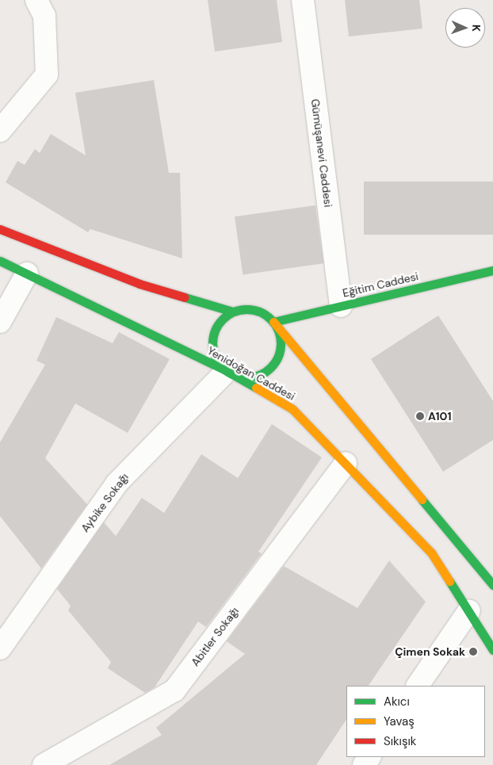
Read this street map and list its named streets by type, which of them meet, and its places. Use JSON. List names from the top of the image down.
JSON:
{
  "streets": {
    "street": [
      "Gümüşanevi Caddesi",
      "Eğitim Caddesi",
      "Yenidoğan Caddesi",
      "Aybike Sokağı",
      "Abitler Sokağı"
    ]
  },
  "crossings": [
    ["Gümüşanevi Caddesi", "Eğitim Caddesi"],
    ["Eğitim Caddesi", "Yenidoğan Caddesi"],
    ["Eğitim Caddesi", "Aybike Sokağı"],
    ["Yenidoğan Caddesi", "Aybike Sokağı"],
    ["Yenidoğan Caddesi", "Abitler Sokağı"]
  ],
  "places": ["A101", "Çimen Sokak"],
  "legend": ["Akıcı", "Yavaş", "Sıkışık"],
  "north": "right"
}
